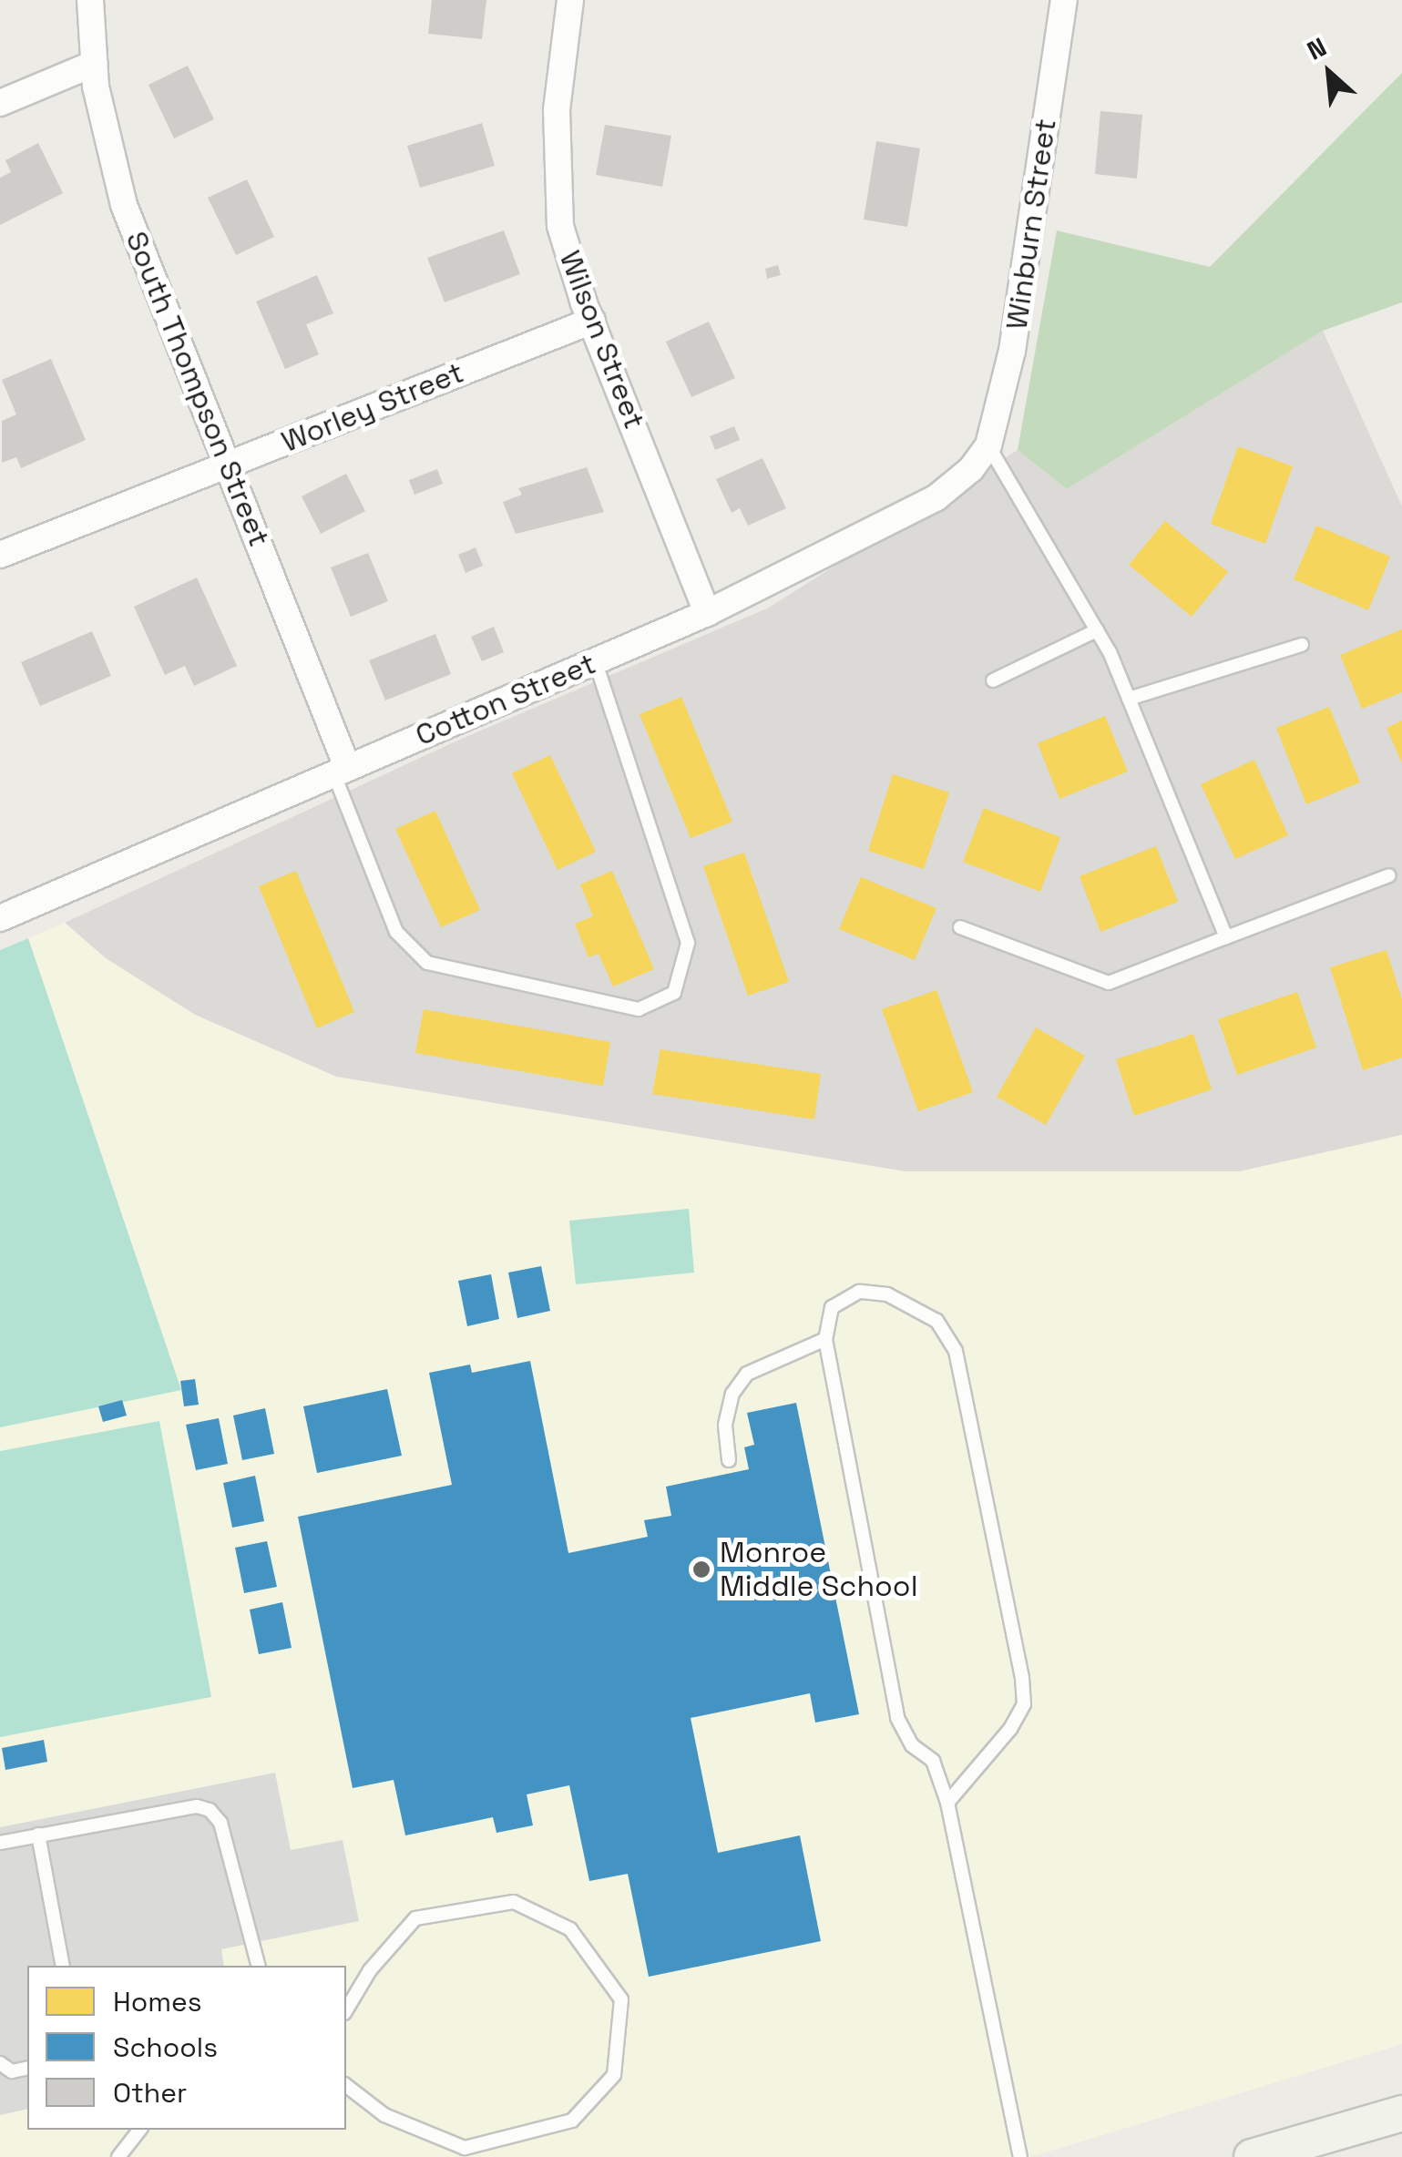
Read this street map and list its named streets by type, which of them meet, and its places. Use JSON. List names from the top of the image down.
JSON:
{
  "streets": {
    "street": [
      "Winburn Street",
      "Wilson Street",
      "South Thompson Street",
      "Worley Street",
      "Cotton Street"
    ]
  },
  "crossings": [
    ["Winburn Street", "Cotton Street"],
    ["Wilson Street", "Worley Street"],
    ["Wilson Street", "Cotton Street"],
    ["South Thompson Street", "Worley Street"],
    ["South Thompson Street", "Cotton Street"]
  ],
  "places": ["Monroe Middle School"],
  "legend": ["Homes", "Schools", "Other"],
  "north": "top left"
}
